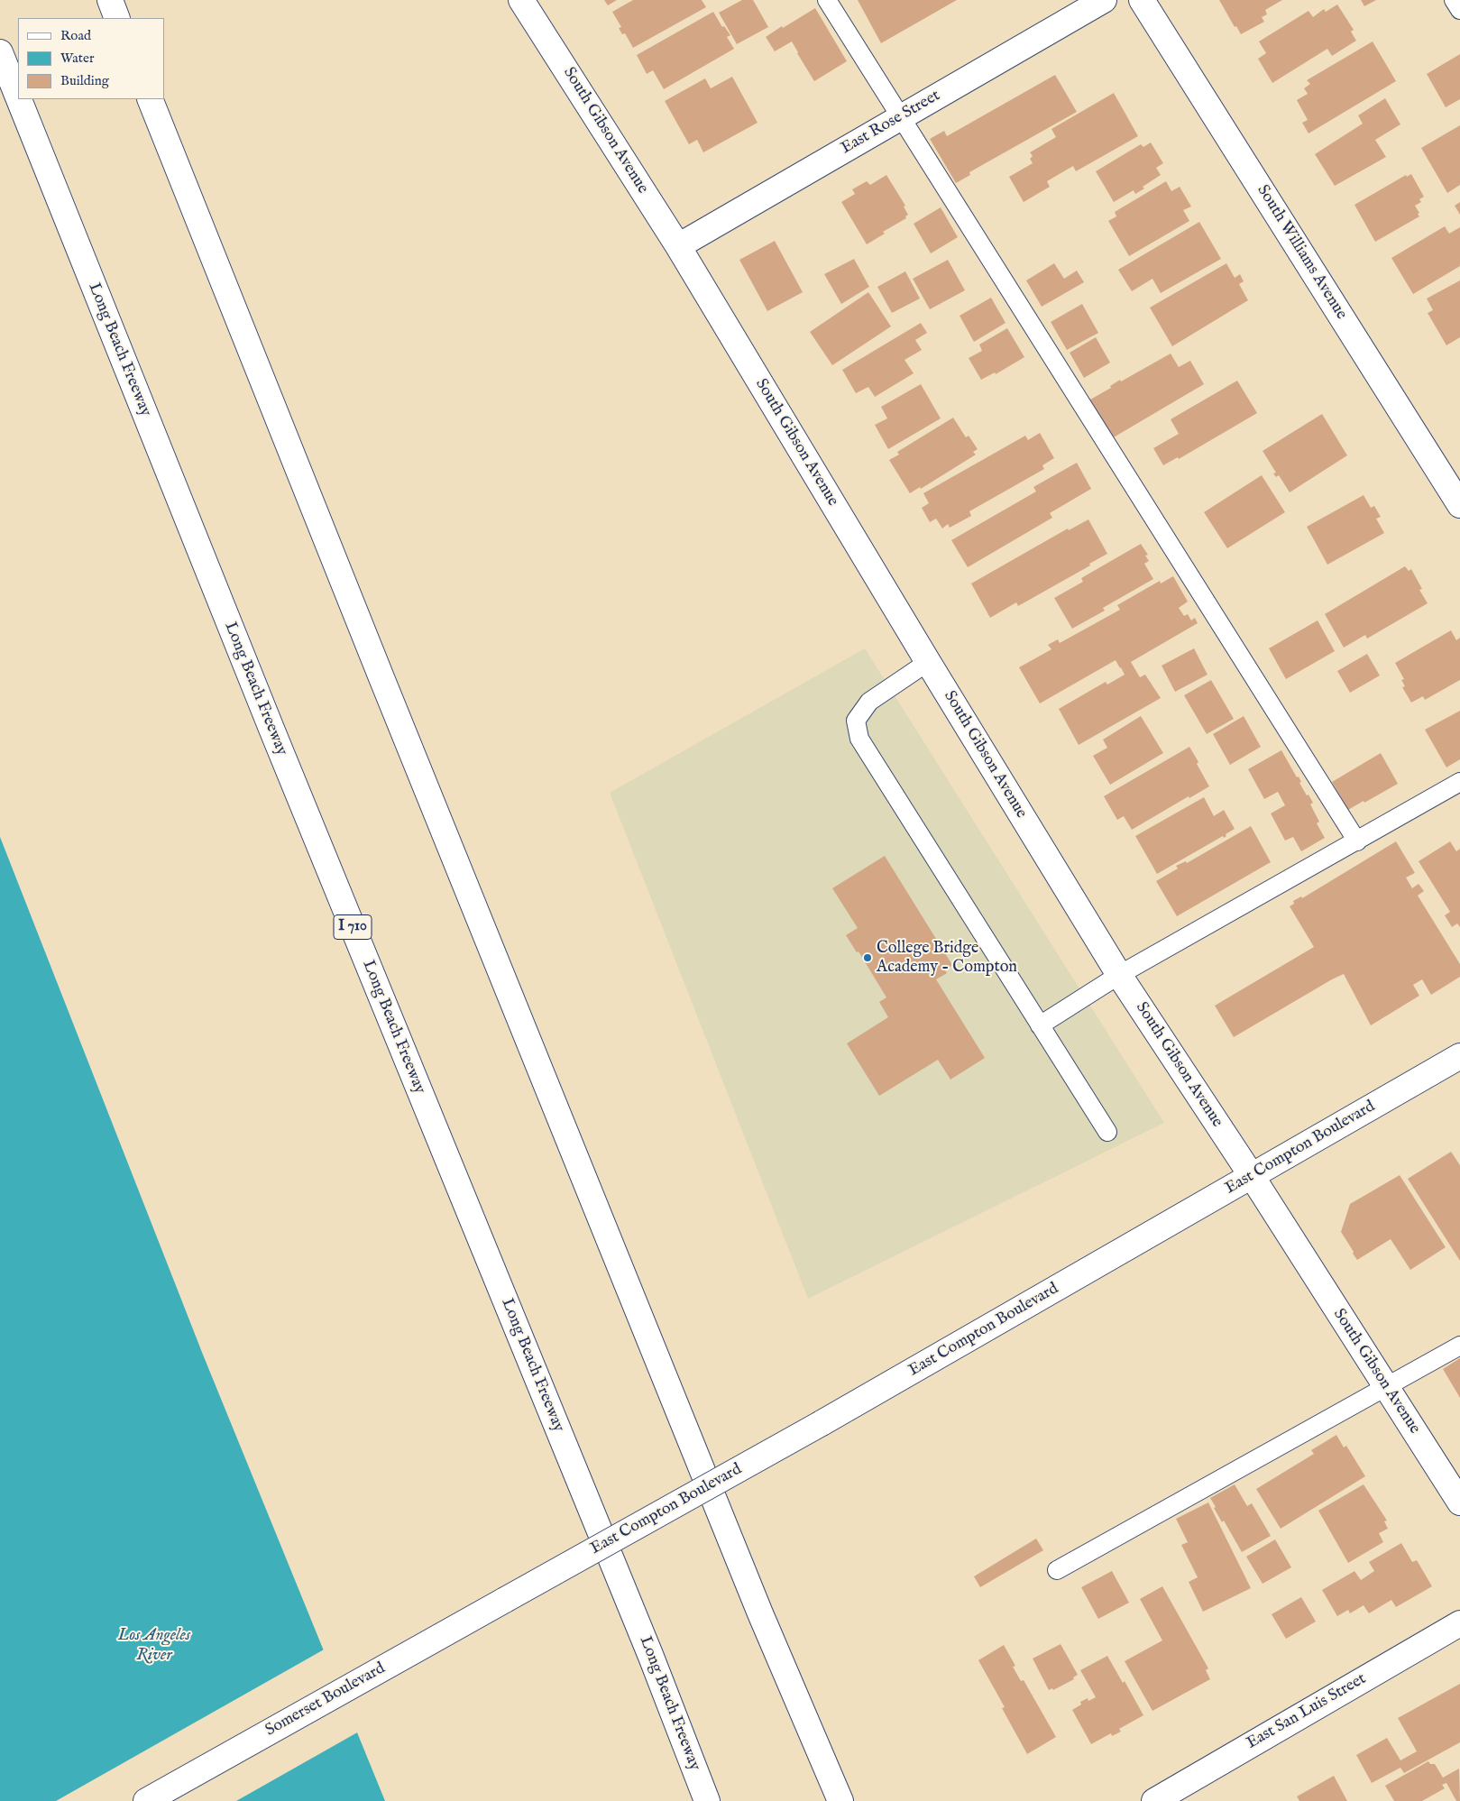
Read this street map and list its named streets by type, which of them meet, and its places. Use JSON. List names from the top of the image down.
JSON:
{
  "streets": {
    "main road": [
      "East Rose Street",
      "South Gibson Avenue",
      "South Williams Avenue",
      "Long Beach Freeway",
      "I 710",
      "East Compton Boulevard",
      "Somerset Boulevard",
      "East San Luis Street"
    ]
  },
  "crossings": [
    ["East Rose Street", "South Gibson Avenue"],
    ["South Gibson Avenue", "East Compton Boulevard"],
    ["East Compton Boulevard", "Somerset Boulevard"]
  ],
  "water": ["Los Angeles River"],
  "places": ["College Bridge Academy - Compton"],
  "legend": ["Road", "Water", "Building"]
}
